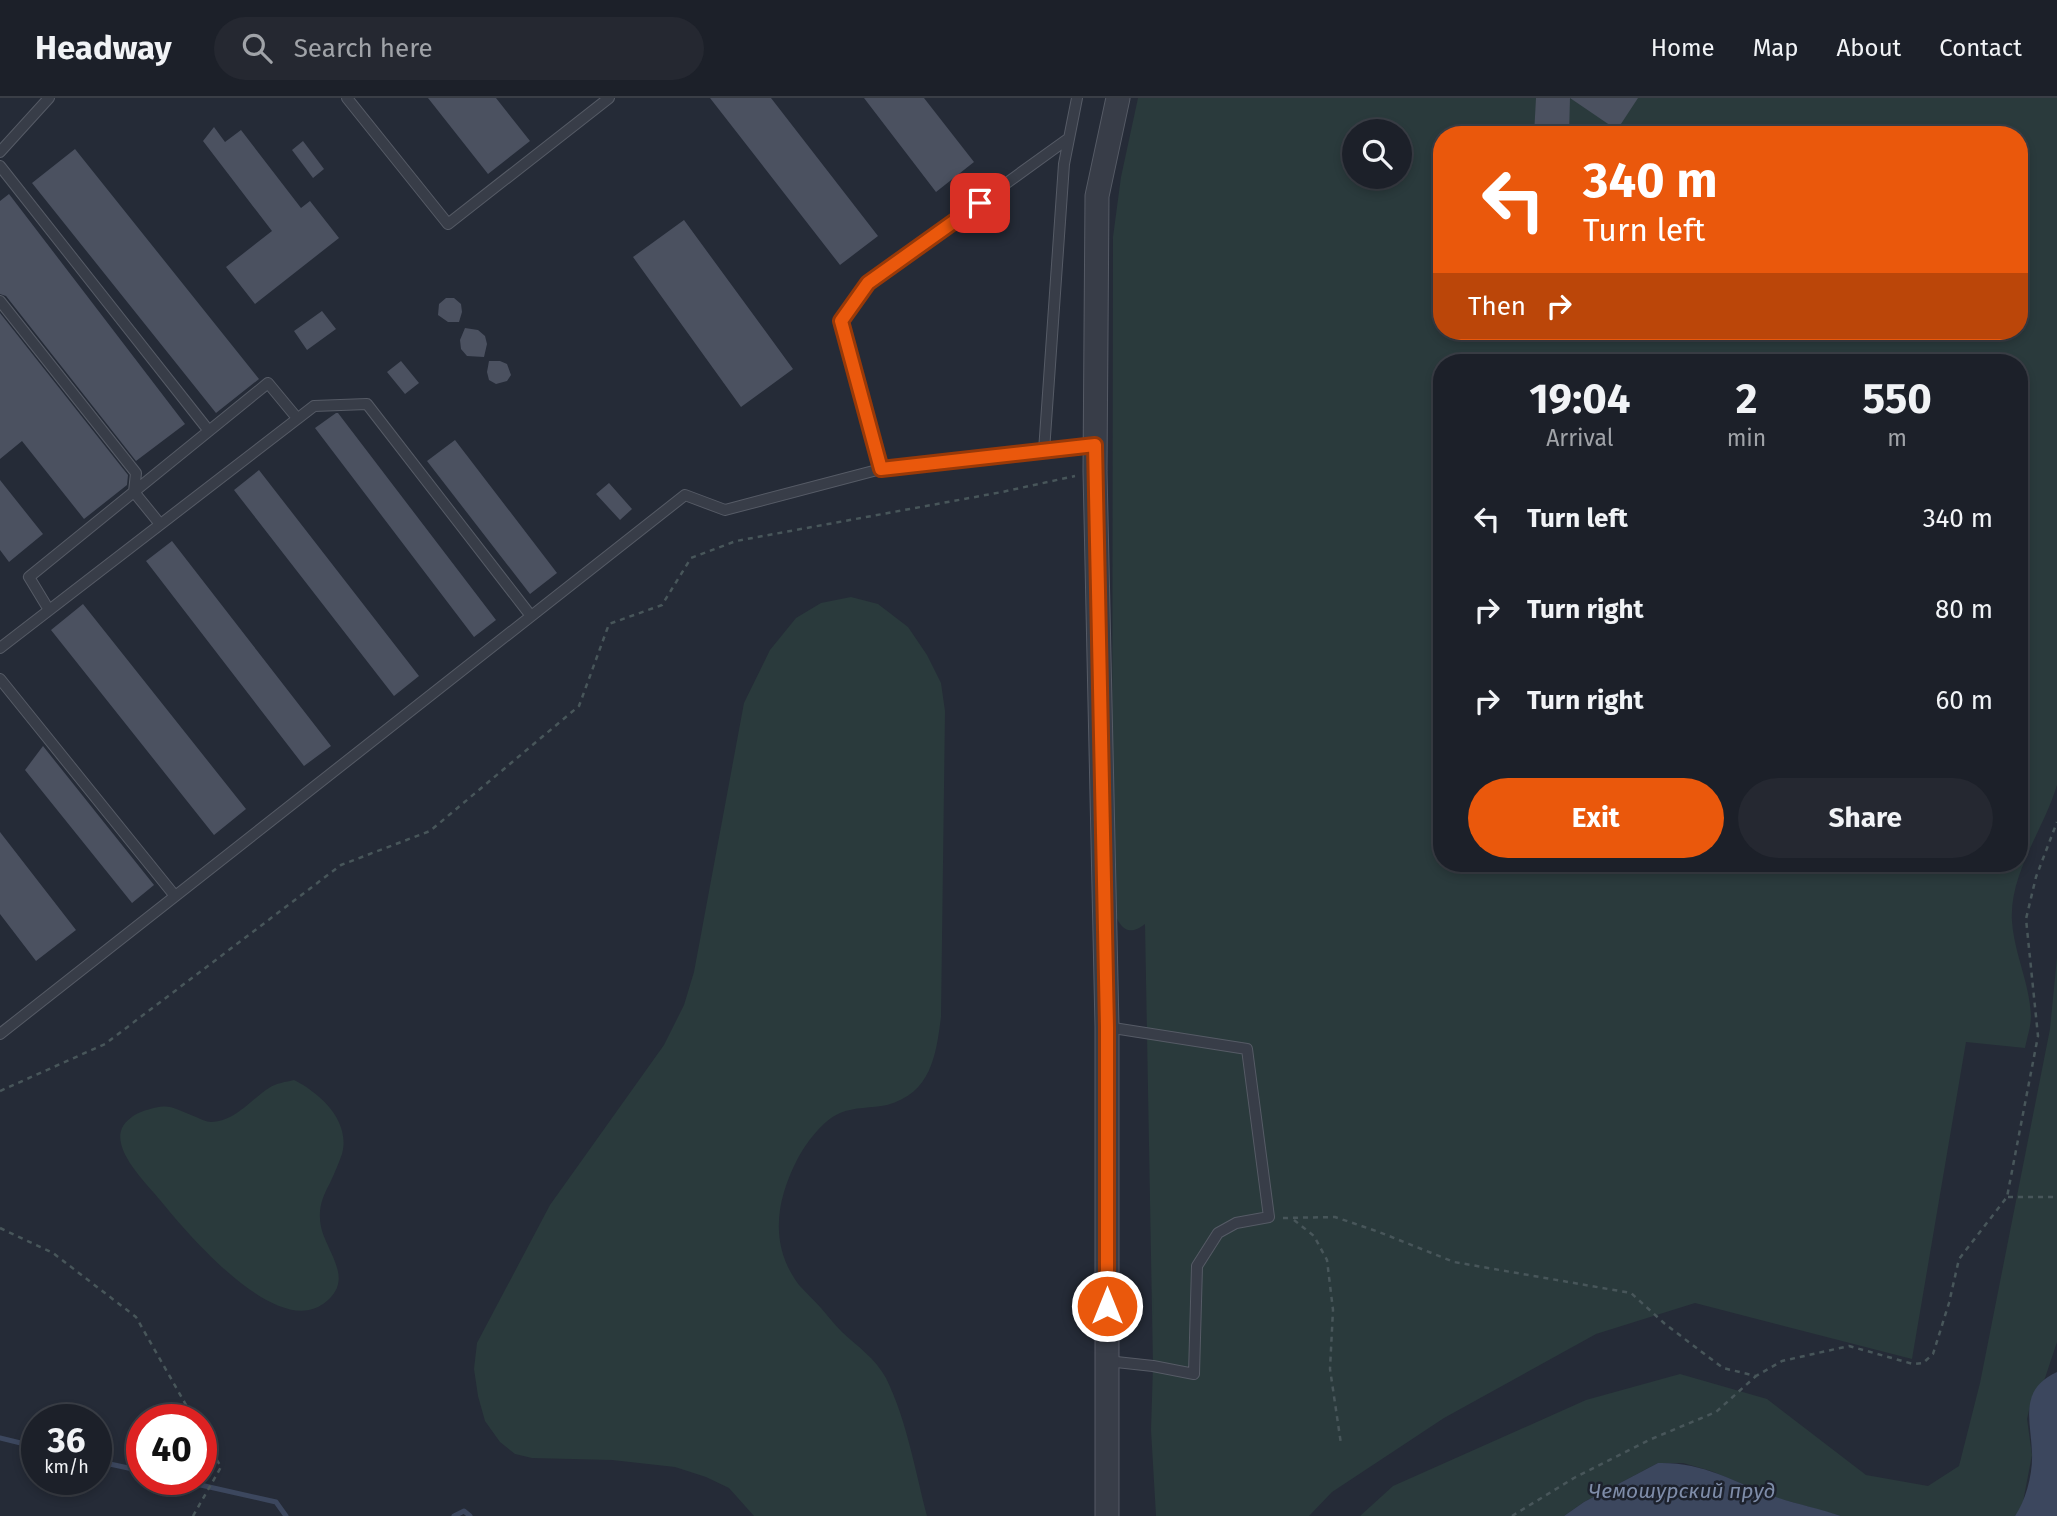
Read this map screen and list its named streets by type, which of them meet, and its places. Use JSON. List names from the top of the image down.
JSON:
{
  "water": ["Чемошурский пруд"],
  "page": {
    "header": "Headway",
    "search": "Search here",
    "nav": [
      "Home",
      "Map",
      "About",
      "Contact"
    ],
    "turn": ["340 m", "Turn left"],
    "then": "Then",
    "eta": [
      "19:04",
      "Arrival",
      "2",
      "min",
      "550",
      "m"
    ],
    "list": [
      {
        "name": "Turn left",
        "value": "340 m"
      },
      {
        "name": "Turn right",
        "value": "80 m"
      },
      {
        "name": "Turn right",
        "value": "60 m"
      }
    ],
    "buttons": ["Exit", "Share"],
    "speed": "36 km/h",
    "limit": "40"
  }
}
